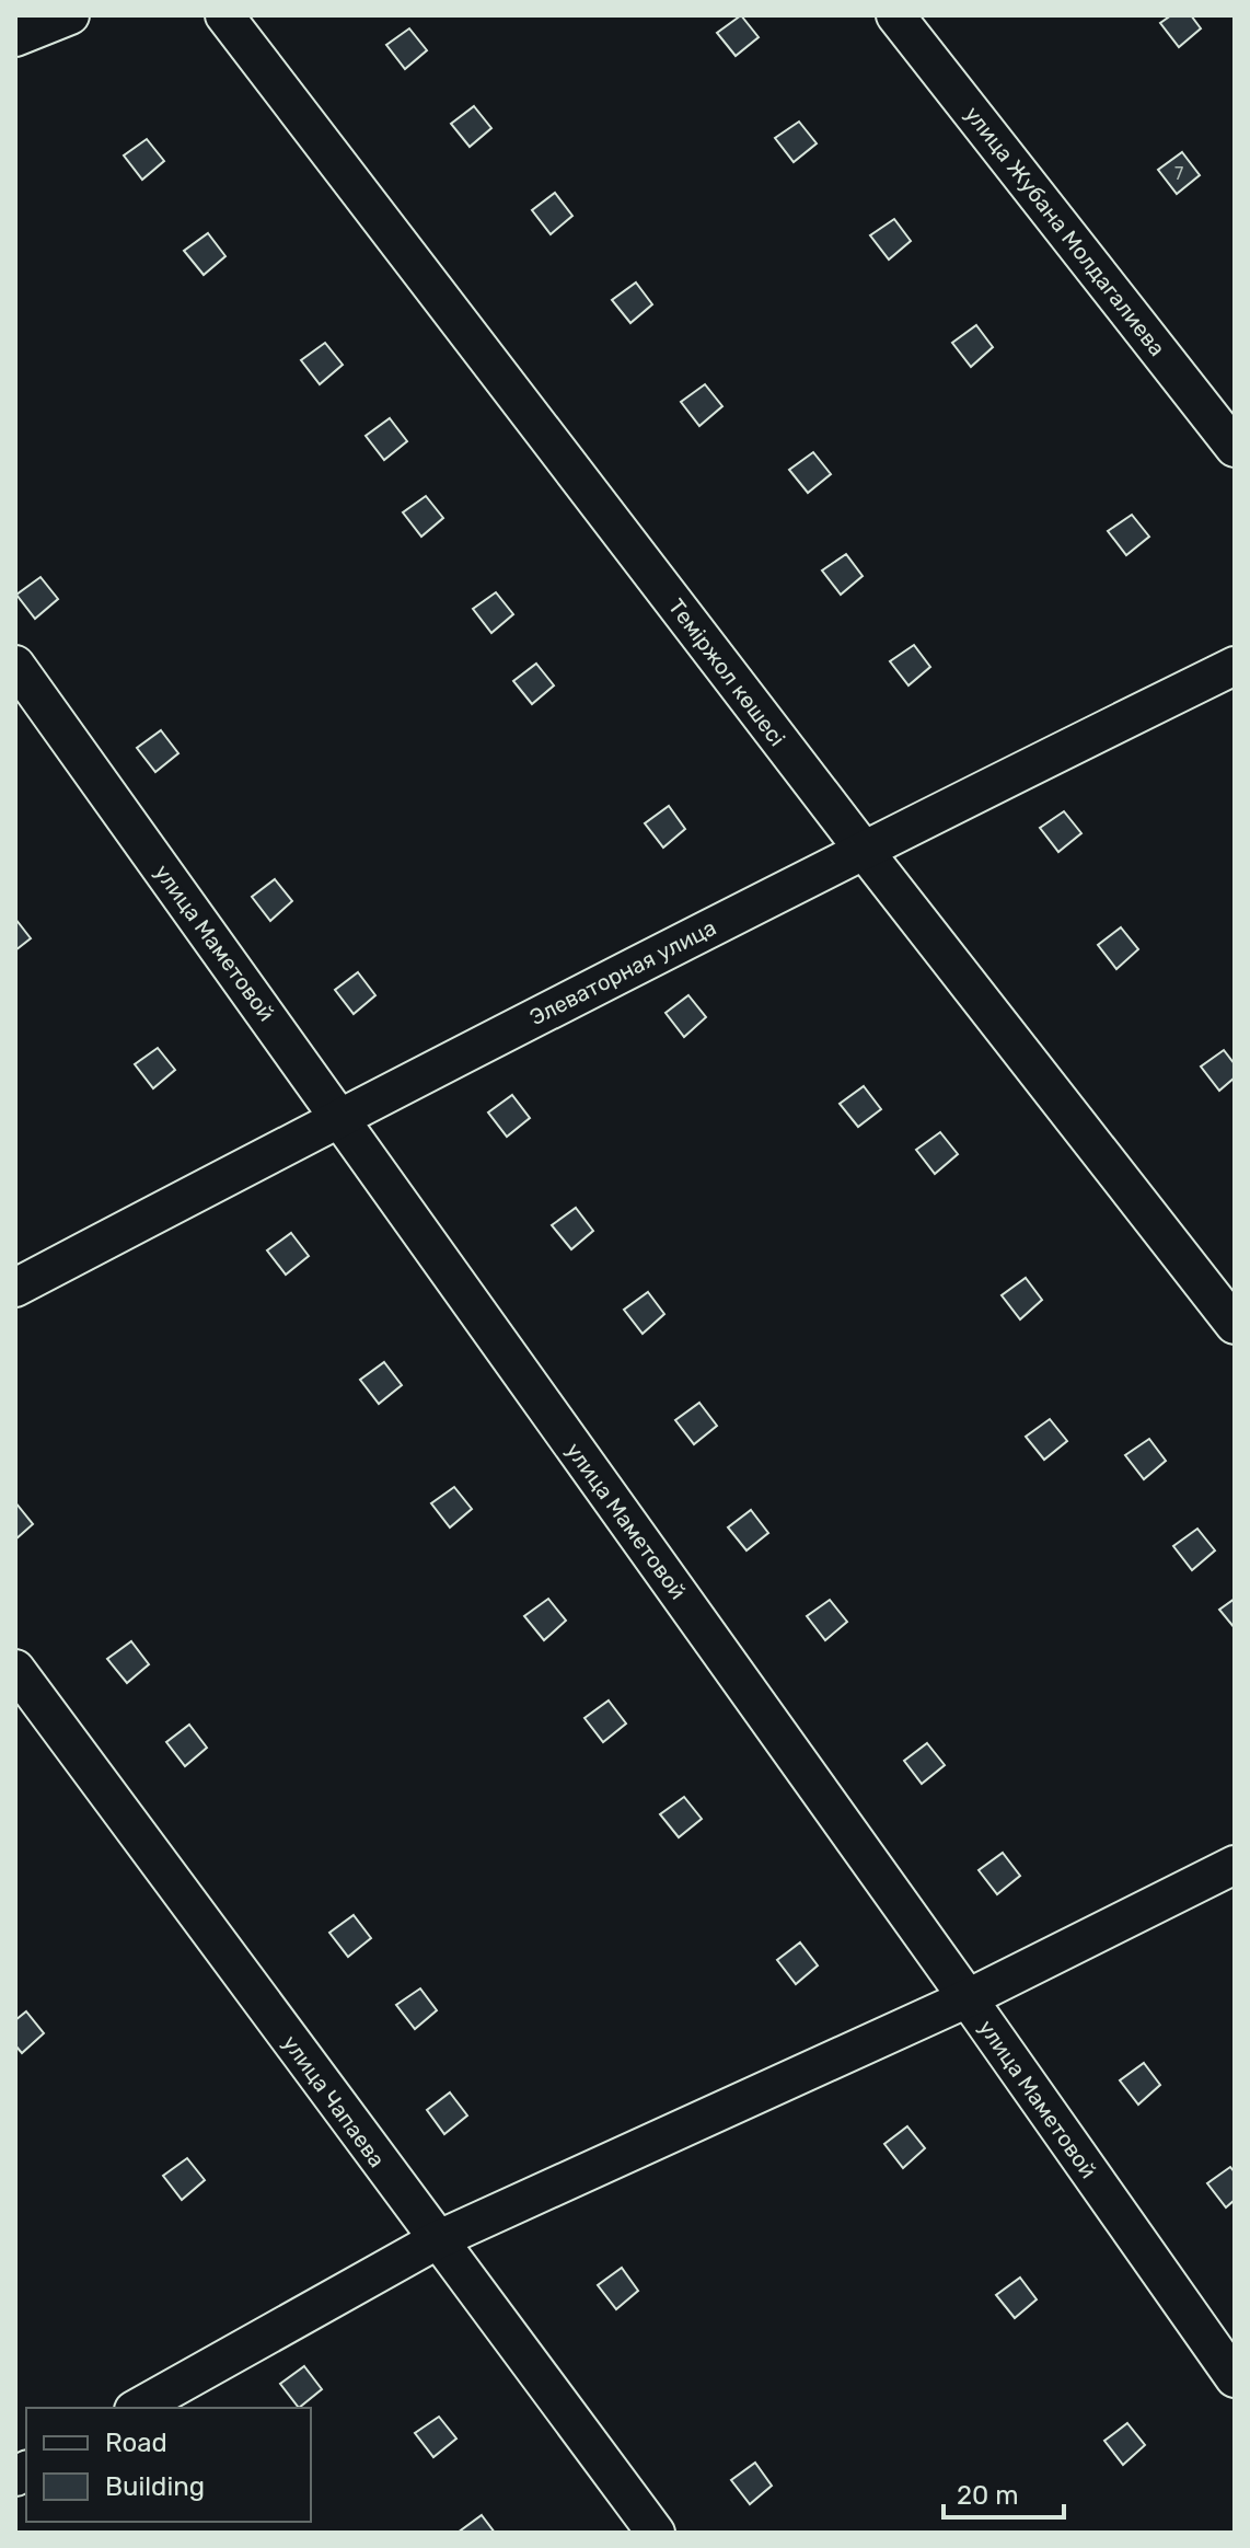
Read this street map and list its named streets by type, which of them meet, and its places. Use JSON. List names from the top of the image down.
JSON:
{
  "streets": {
    "street": [
      "улица Жубана Молдагалиева",
      "Теміржол көшесі",
      "улица Маметовой",
      "Элеваторная улица",
      "улица Чапаева"
    ]
  },
  "crossings": [
    ["Теміржол көшесі", "Элеваторная улица"],
    ["улица Маметовой", "Элеваторная улица"]
  ],
  "house_numbers": ["7"],
  "legend": ["Road", "Building"],
  "scale_bar": "20 m"
}
